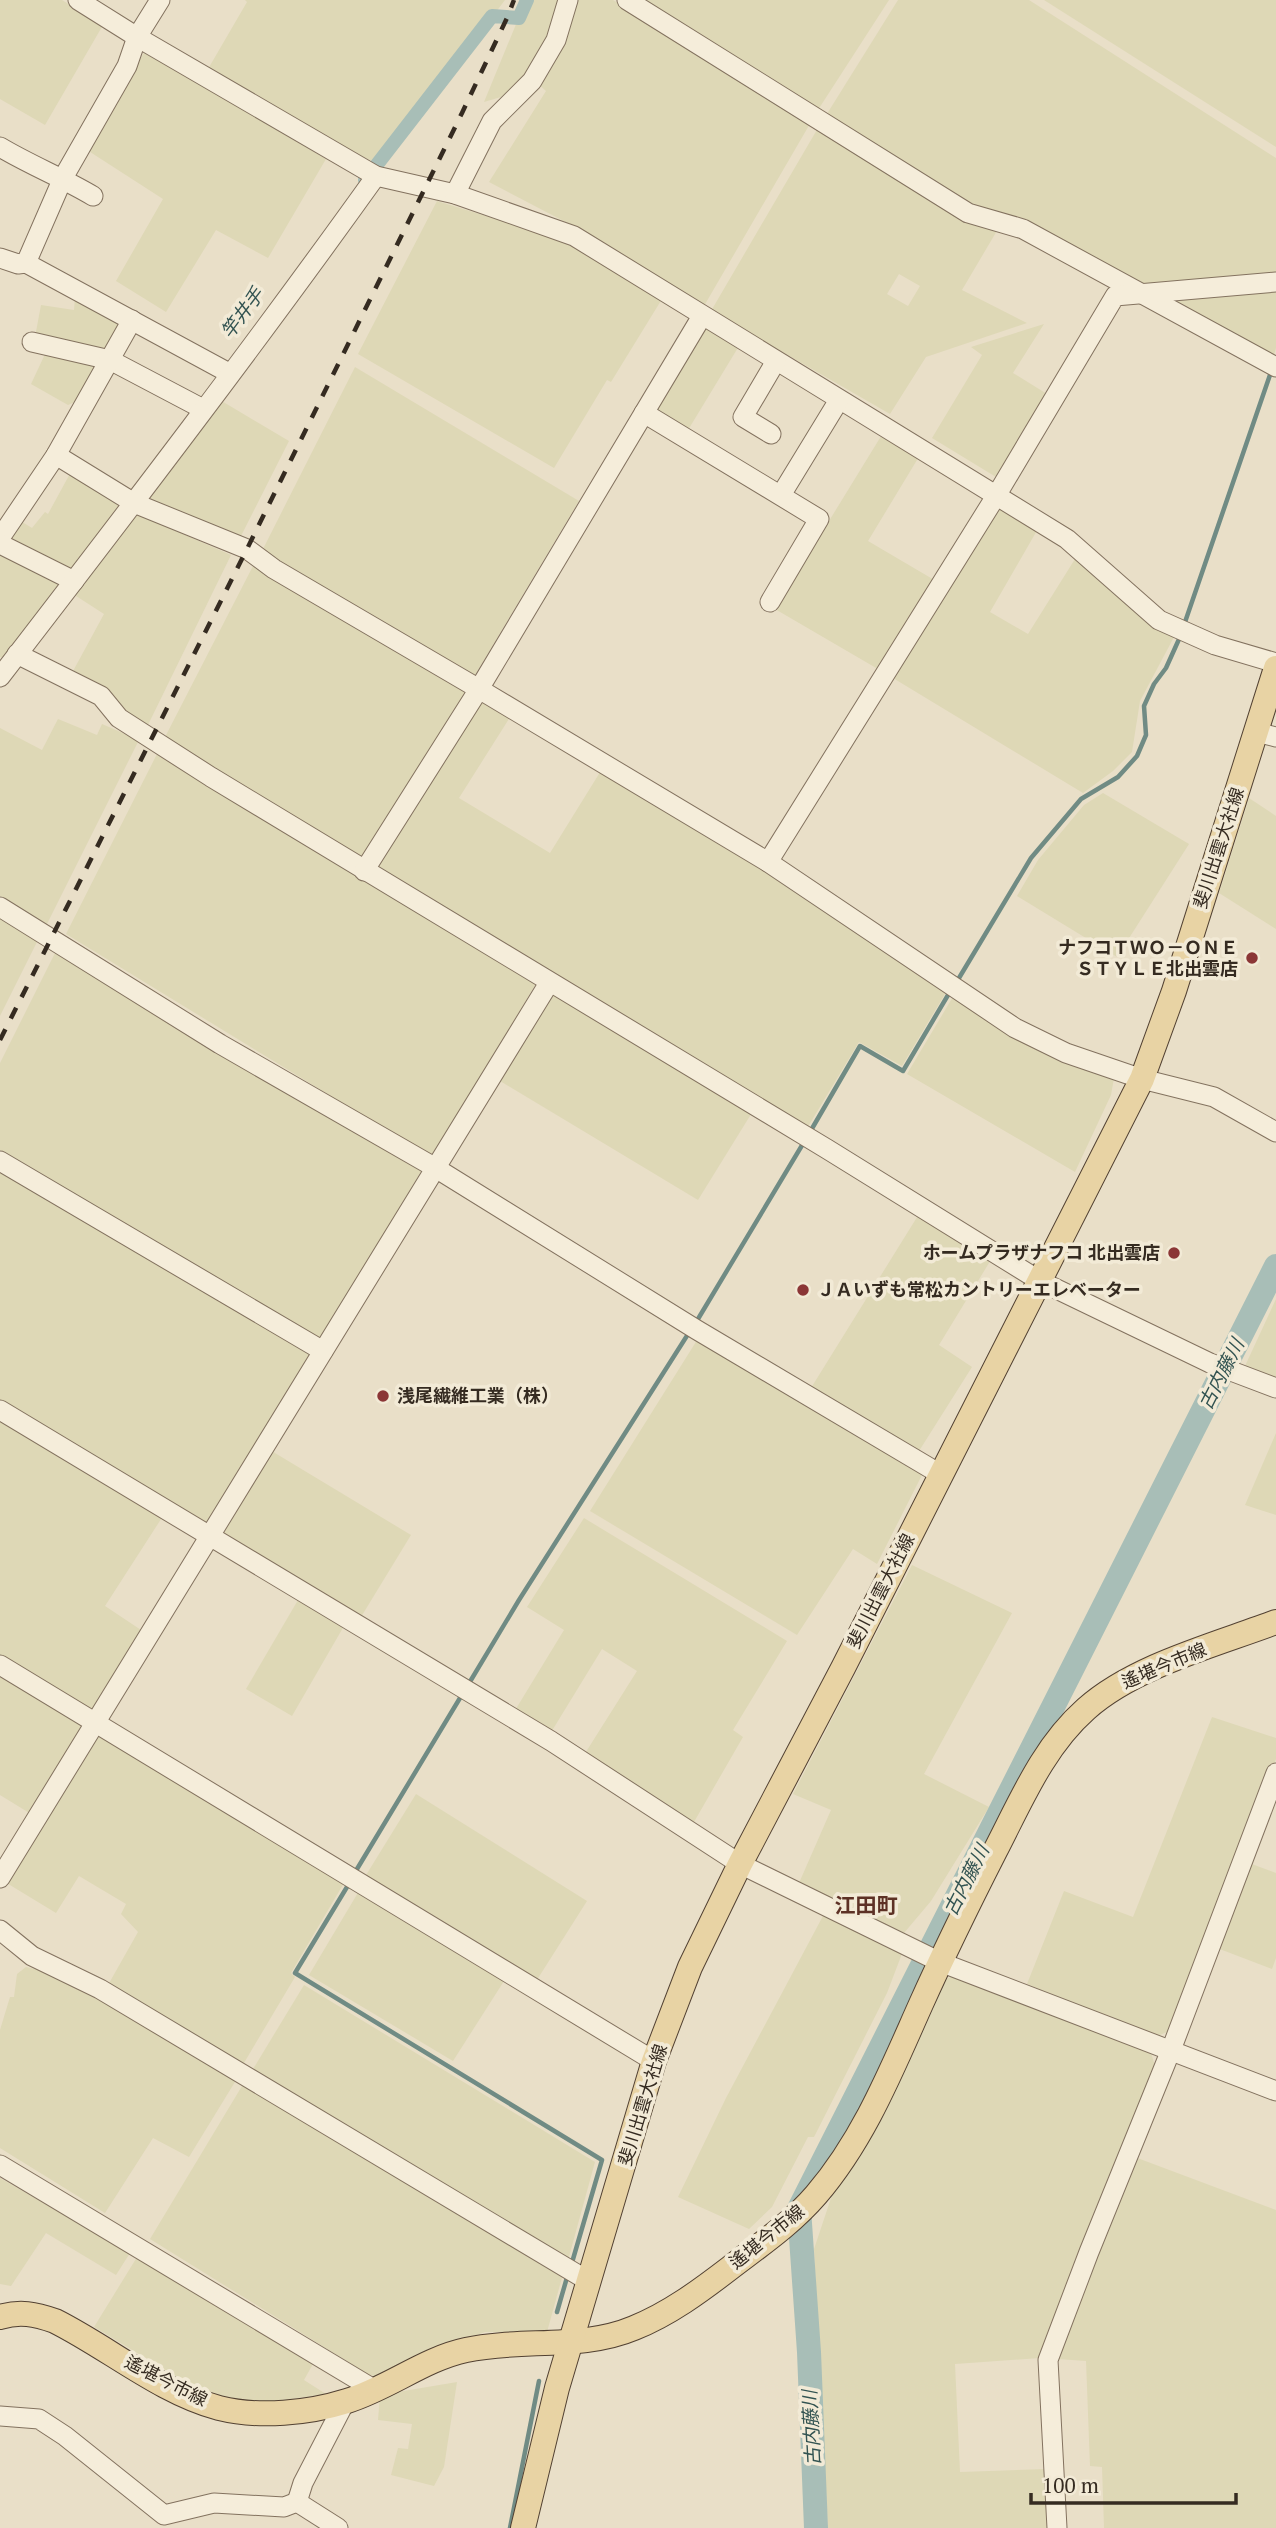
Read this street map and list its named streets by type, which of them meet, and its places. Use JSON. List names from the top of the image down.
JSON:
{
  "streets": {
    "main road": ["斐川出雲大社線", "遙堪今市線"]
  },
  "crossings": [
    ["斐川出雲大社線", "遙堪今市線"]
  ],
  "districts": ["江田町"],
  "water": ["竿井手", "古内藤川"],
  "places": [
    "ナフコＴＷＯ－ＯＮＥ ＳＴＹＬＥ北出雲店",
    "ホームプラザナフコ 北出雲店",
    "ＪＡいずも常松カントリーエレベーター",
    "浅尾繊維工業（株）"
  ],
  "scale_bar": "100 m"
}
